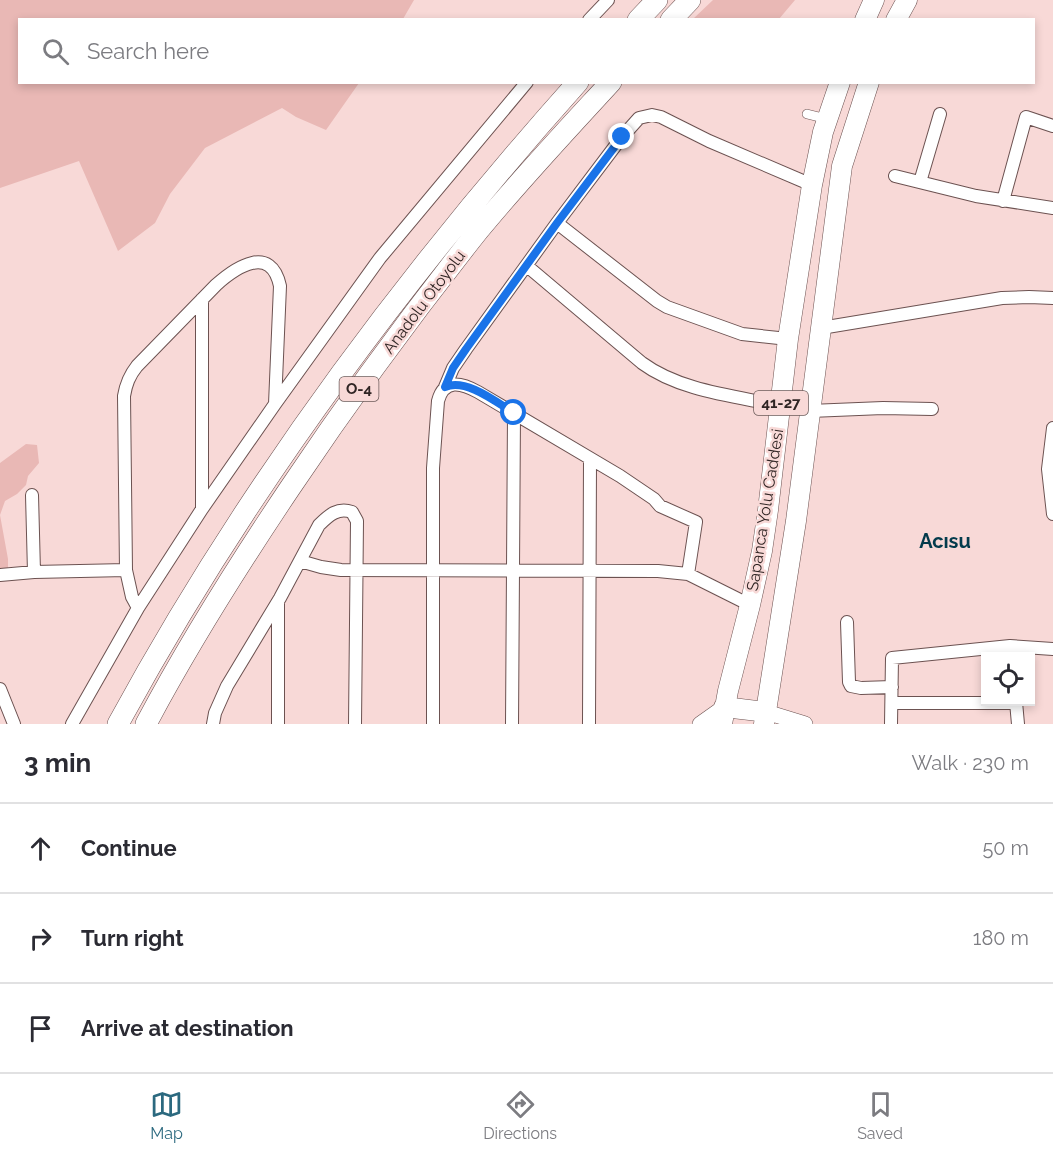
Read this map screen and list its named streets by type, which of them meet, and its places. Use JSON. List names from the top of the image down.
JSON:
{
  "streets": {
    "highway": [
      "Anadolu Otoyolu",
      "O-4",
      "41-27",
      "Sapanca Yolu Caddesi"
    ]
  },
  "districts": ["Acısu"],
  "page": {
    "search": "Search here",
    "heading": ["3 min", "Walk · 230 m"],
    "list": [
      ["Continue", "50 m"],
      ["Turn right", "180 m"],
      "Arrive at destination"
    ],
    "nav": ["Map", "Directions", "Saved"]
  }
}
